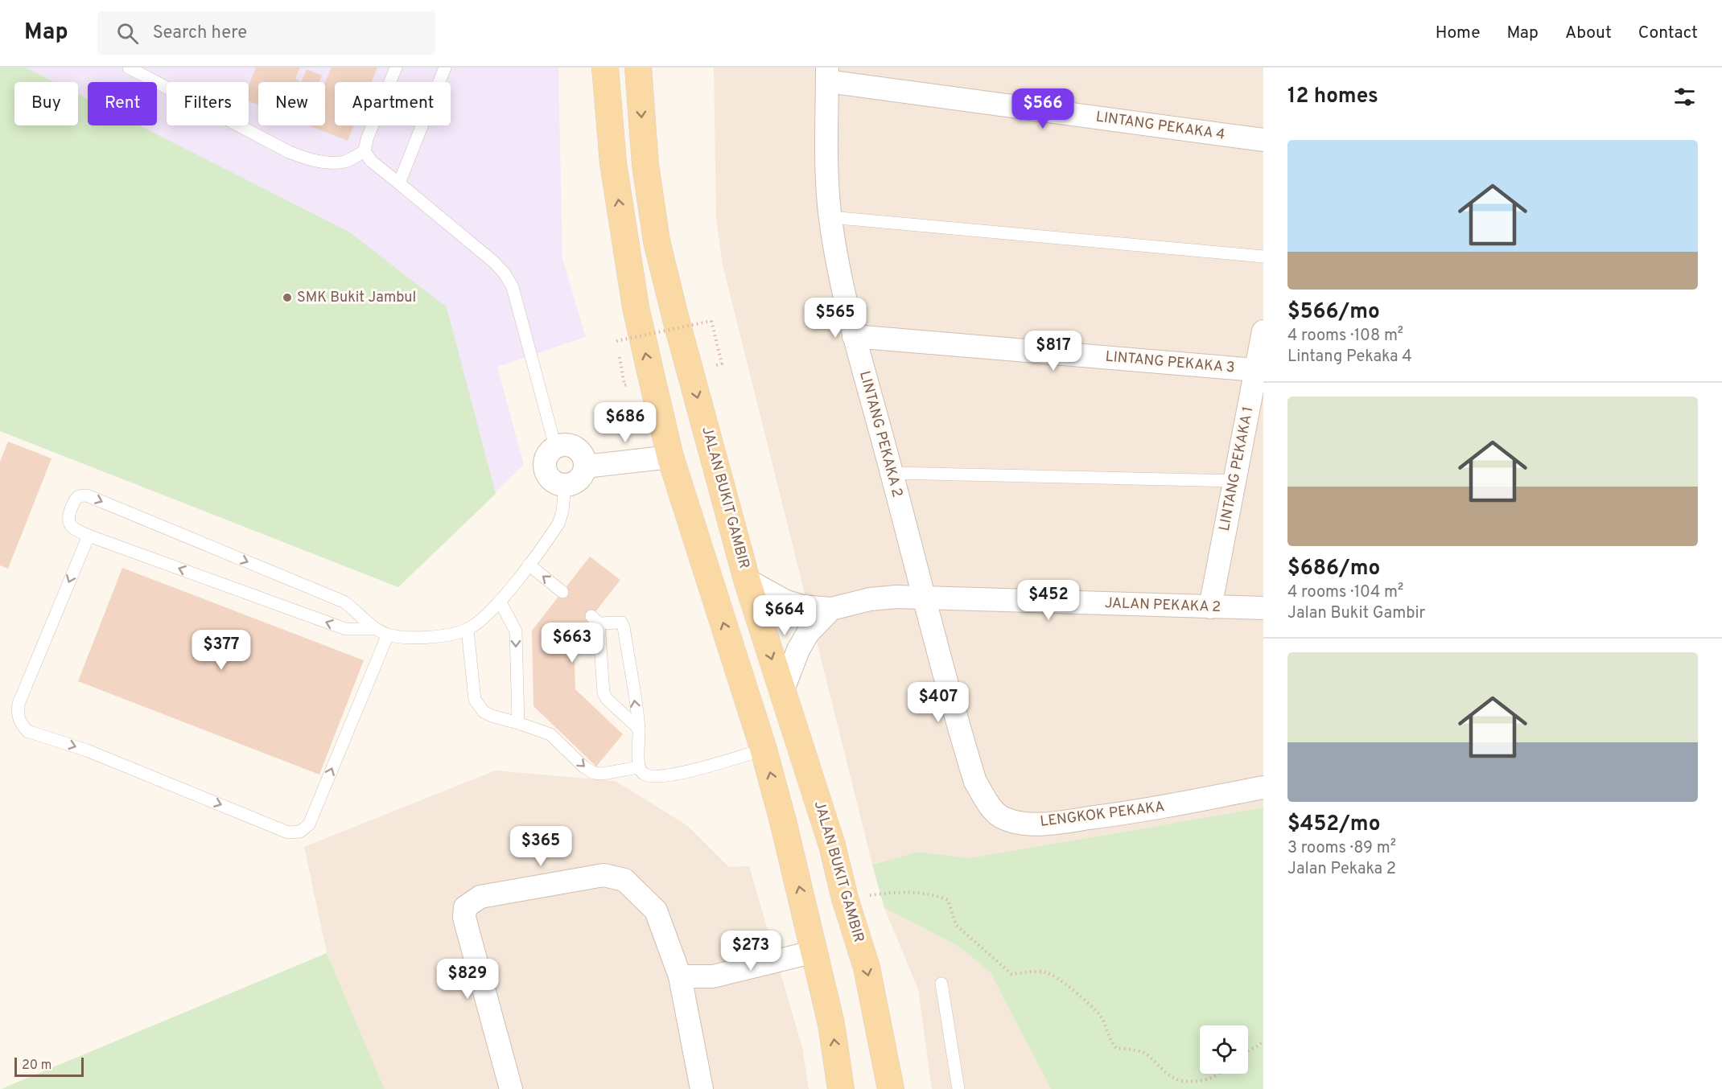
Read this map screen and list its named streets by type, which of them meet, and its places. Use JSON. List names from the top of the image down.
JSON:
{
  "streets": {
    "main road": ["JALAN BUKIT GAMBIR"],
    "street": [
      "LINTANG PEKAKA 4",
      "LINTANG PEKAKA 3",
      "LINTANG PEKAKA 2",
      "LINTANG PEKAKA 1",
      "JALAN PEKAKA 2",
      "LENGKOK PEKAKA"
    ]
  },
  "crossings": [
    ["LINTANG PEKAKA 4", "LINTANG PEKAKA 2"],
    ["LINTANG PEKAKA 3", "LINTANG PEKAKA 2"],
    ["LINTANG PEKAKA 3", "LINTANG PEKAKA 1"],
    ["LINTANG PEKAKA 2", "JALAN PEKAKA 2"],
    ["LINTANG PEKAKA 2", "LENGKOK PEKAKA"],
    ["LINTANG PEKAKA 1", "JALAN PEKAKA 2"],
    ["JALAN BUKIT GAMBIR", "JALAN PEKAKA 2"],
    ["JALAN PEKAKA 2", "LENGKOK PEKAKA"]
  ],
  "places": ["SMK Bukit Jambul"],
  "scale_bar": "20 m",
  "page": {
    "header": "Map",
    "search": "Search here",
    "nav": [
      "Home",
      "Map",
      "About",
      "Contact"
    ],
    "heading": "12 homes",
    "chip": [
      "Buy",
      "Rent",
      "Filters",
      "New",
      "Apartment"
    ],
    "price": [
      "$566",
      "$565",
      "$817",
      "$686",
      "$452",
      "$664",
      "$663",
      "$377",
      "$407",
      "$365",
      "$273",
      "$829"
    ],
    "list": [
      {
        "name": "$566/mo",
        "note": "4 rooms · 108 m² · Lintang Pekaka 4"
      },
      {
        "name": "$686/mo",
        "note": "4 rooms · 104 m² · Jalan Bukit Gambir"
      },
      {
        "name": "$452/mo",
        "note": "3 rooms · 89 m² · Jalan Pekaka 2"
      }
    ],
    "scale": "20 m"
  }
}
